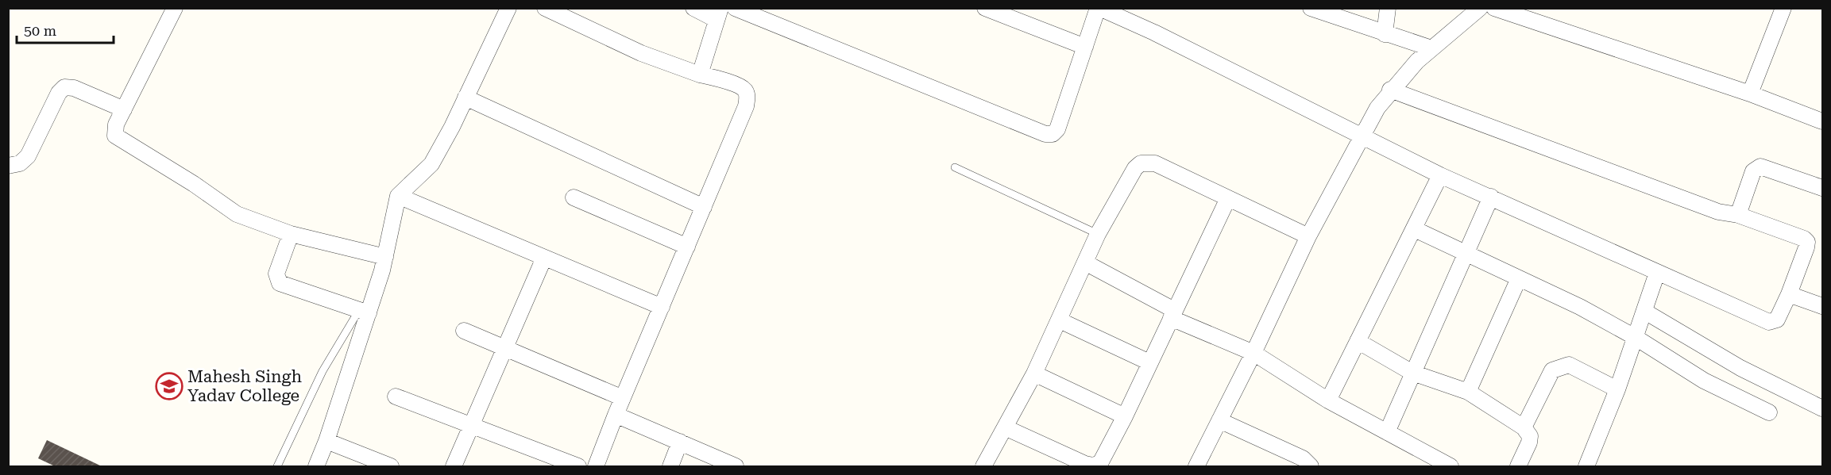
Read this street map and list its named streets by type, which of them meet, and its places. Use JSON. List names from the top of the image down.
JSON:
{
  "places": {
    "school or university": ["Mahesh Singh Yadav College"]
  },
  "scale_bar": "50 m"
}
